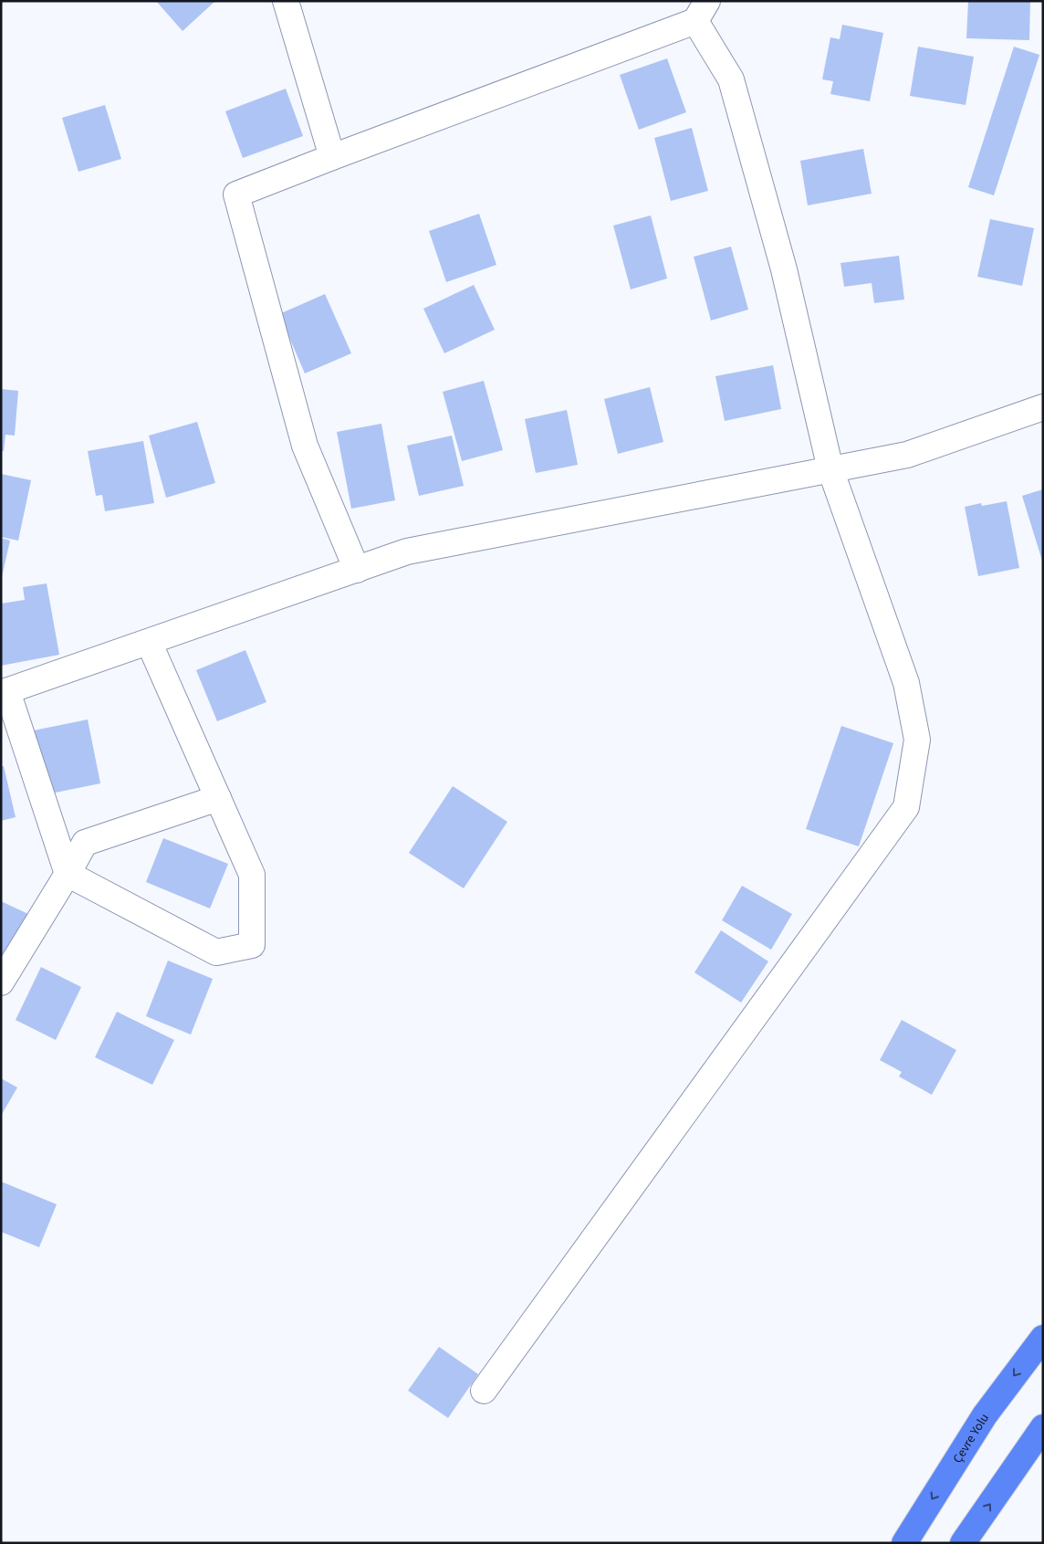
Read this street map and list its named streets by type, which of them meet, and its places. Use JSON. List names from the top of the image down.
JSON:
{
  "streets": {
    "highway": ["Çevre Yolu"]
  }
}
